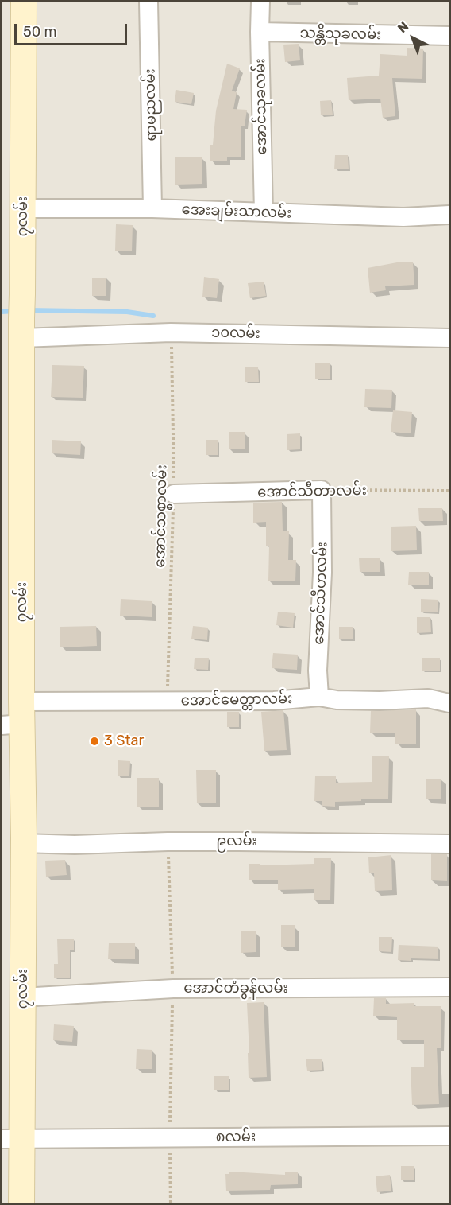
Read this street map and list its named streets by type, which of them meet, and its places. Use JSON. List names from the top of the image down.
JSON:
{
  "streets": {
    "street": [
      "သန္တိသုခလမ်း",
      "ရာမညလမ်း",
      "အောင်သုခလမ်း",
      "အေးချမ်းသာလမ်း",
      "၇လမ်း",
      "၁၀လမ်း",
      "အောင်သီတာလမ်း",
      "အောင်သီဟလမ်း",
      "အောင်မေတ္တာလမ်း",
      "၉လမ်း",
      "အောင်တံခွန်လမ်း",
      "၈လမ်း"
    ],
    "path": ["အောင်သစ္စာလမ်း"]
  },
  "crossings": [
    ["သန္တိသုခလမ်း", "အောင်သုခလမ်း"],
    ["ရာမညလမ်း", "အေးချမ်းသာလမ်း"],
    ["အောင်သုခလမ်း", "အေးချမ်းသာလမ်း"],
    ["အေးချမ်းသာလမ်း", "၇လမ်း"],
    ["၇လမ်း", "၁၀လမ်း"],
    ["၇လမ်း", "အောင်မေတ္တာလမ်း"],
    ["၇လမ်း", "၉လမ်း"],
    ["၇လမ်း", "အောင်တံခွန်လမ်း"],
    ["၇လမ်း", "၈လမ်း"],
    ["၁၀လမ်း", "အောင်သစ္စာလမ်း"],
    ["အောင်သီတာလမ်း", "အောင်သစ္စာလမ်း"],
    ["အောင်သီတာလမ်း", "အောင်သီဟလမ်း"],
    ["အောင်သစ္စာလမ်း", "အောင်မေတ္တာလမ်း"],
    ["အောင်သီဟလမ်း", "အောင်မေတ္တာလမ်း"]
  ],
  "places": ["3 Star"],
  "scale_bar": "50 m",
  "north": "top left"
}
